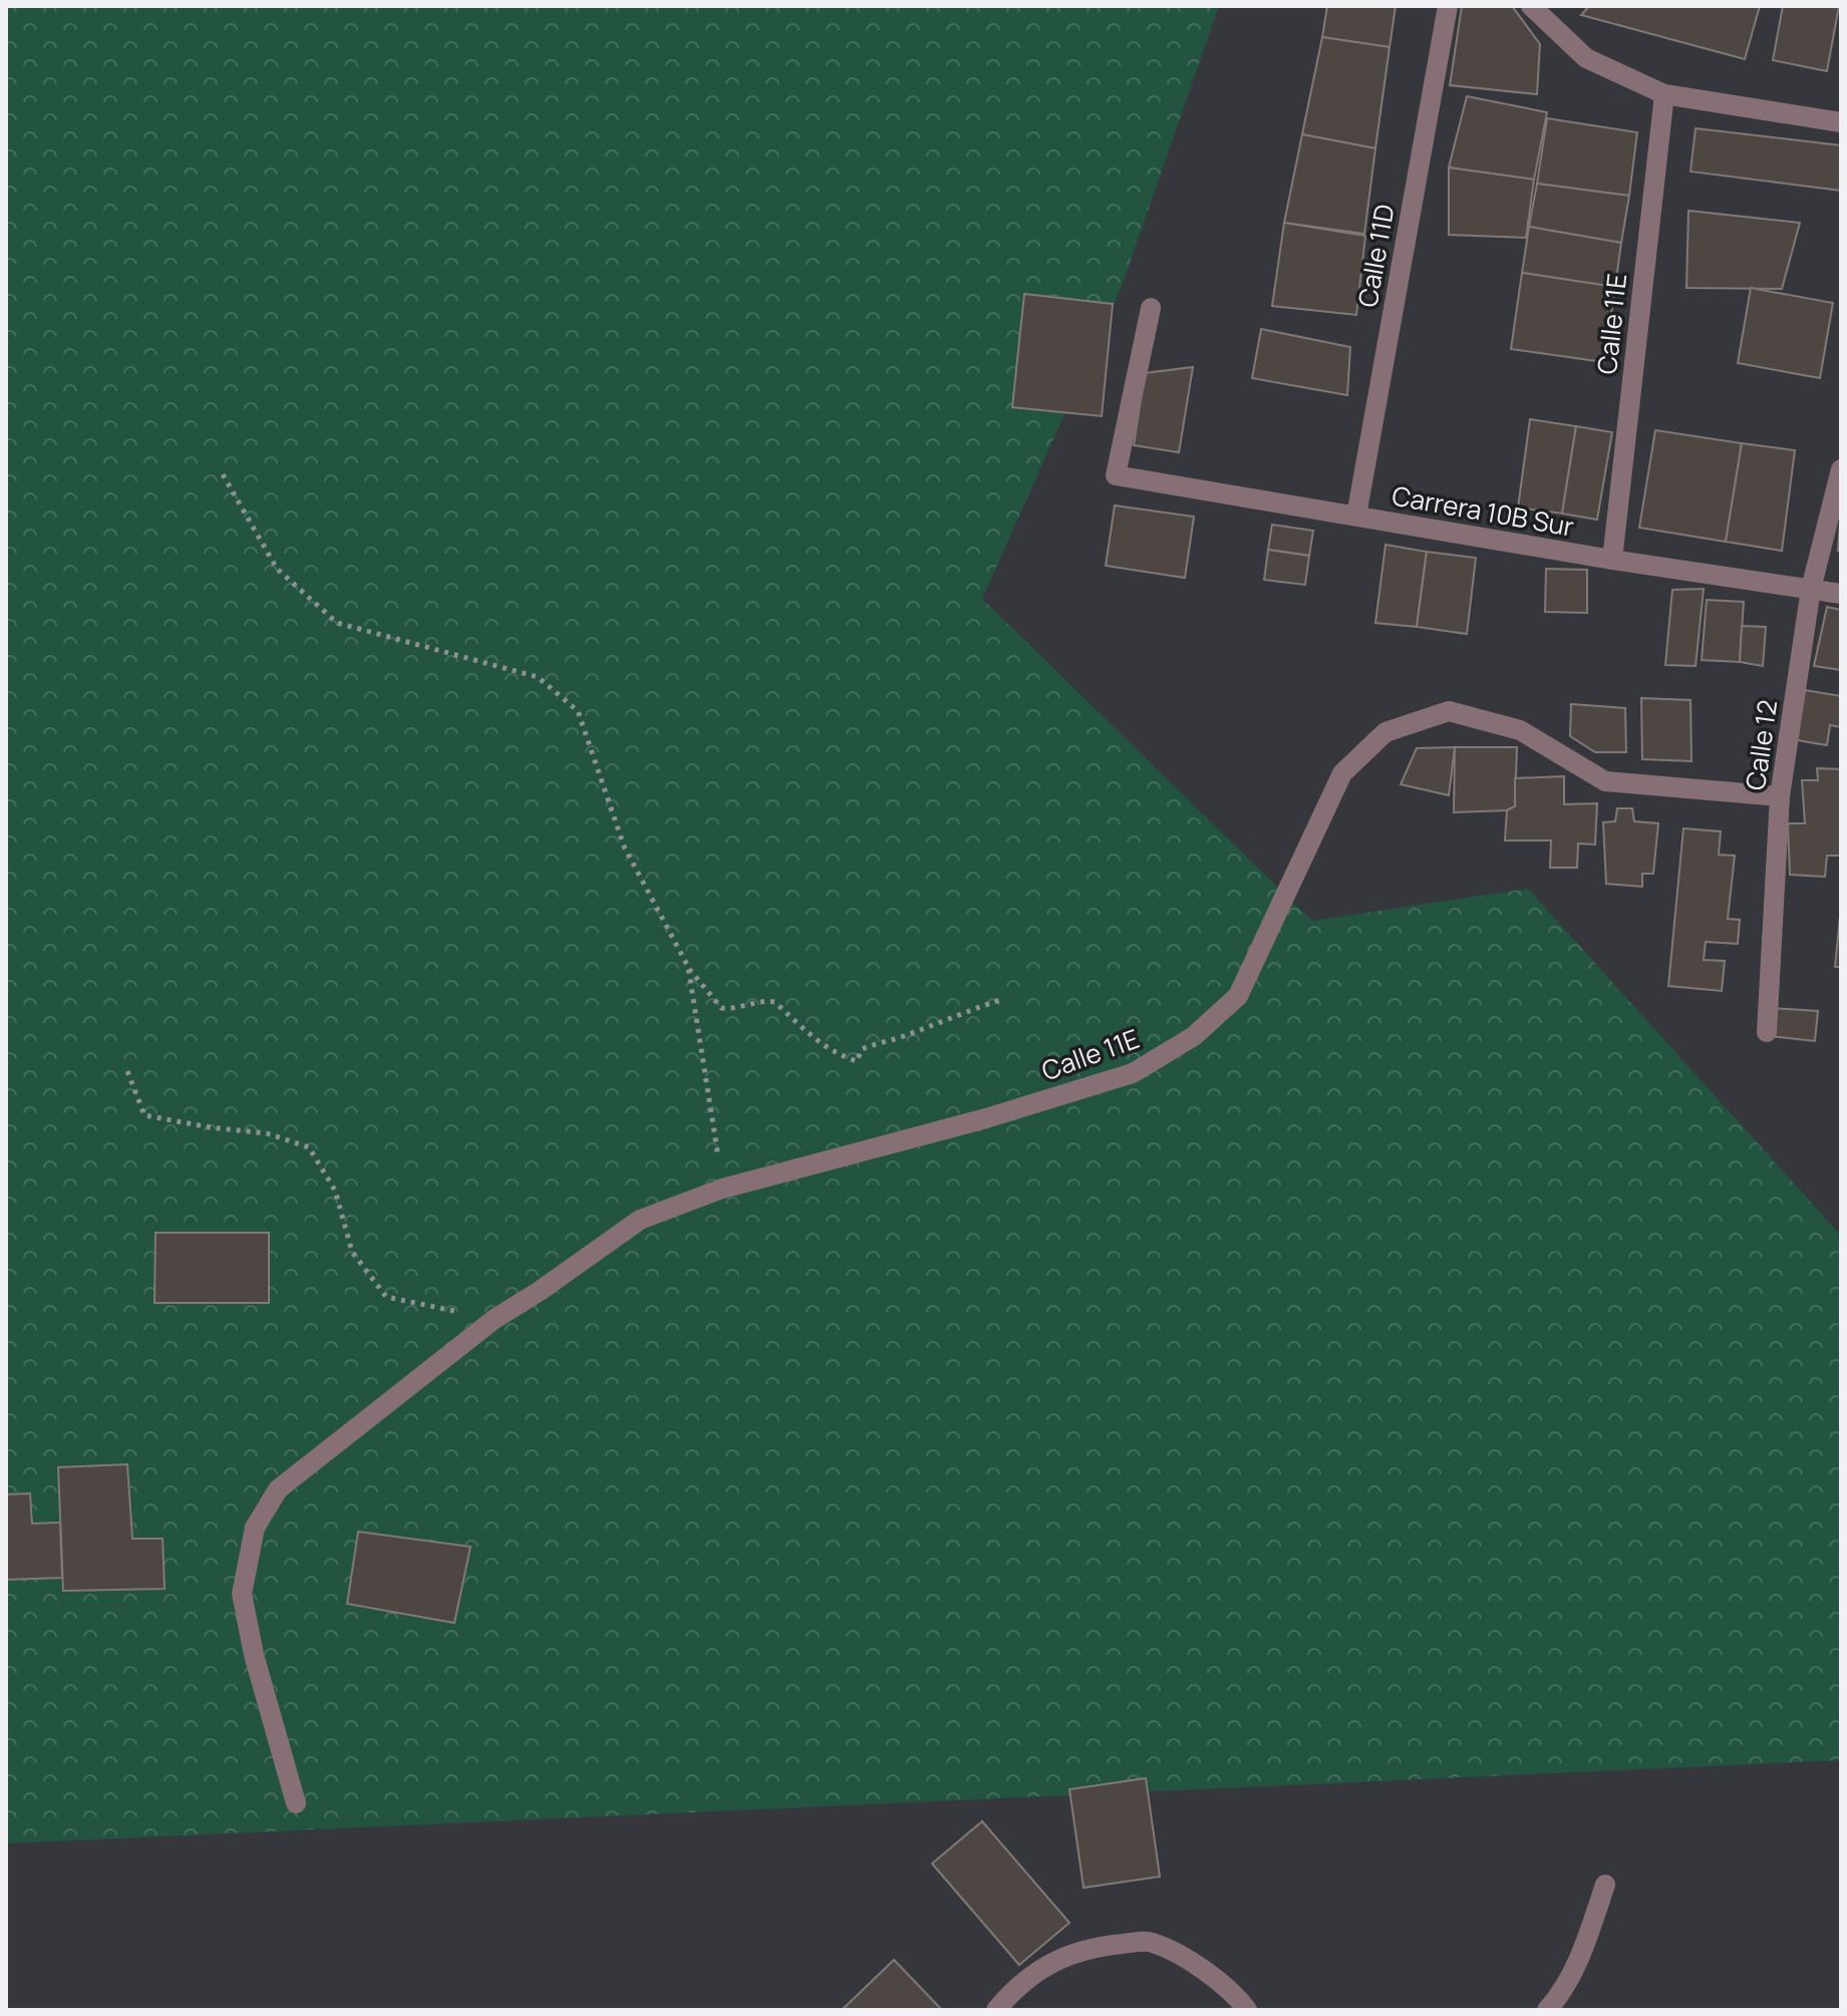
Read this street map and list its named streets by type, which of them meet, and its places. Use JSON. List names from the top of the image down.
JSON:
{
  "streets": {
    "street": [
      "Calle 11D",
      "Calle 11E",
      "Carrera 10B Sur",
      "Calle 12"
    ]
  },
  "crossings": [
    ["Calle 11D", "Carrera 10B Sur"],
    ["Calle 11E", "Carrera 10B Sur"],
    ["Calle 11E", "Calle 12"],
    ["Carrera 10B Sur", "Calle 12"]
  ]
}
